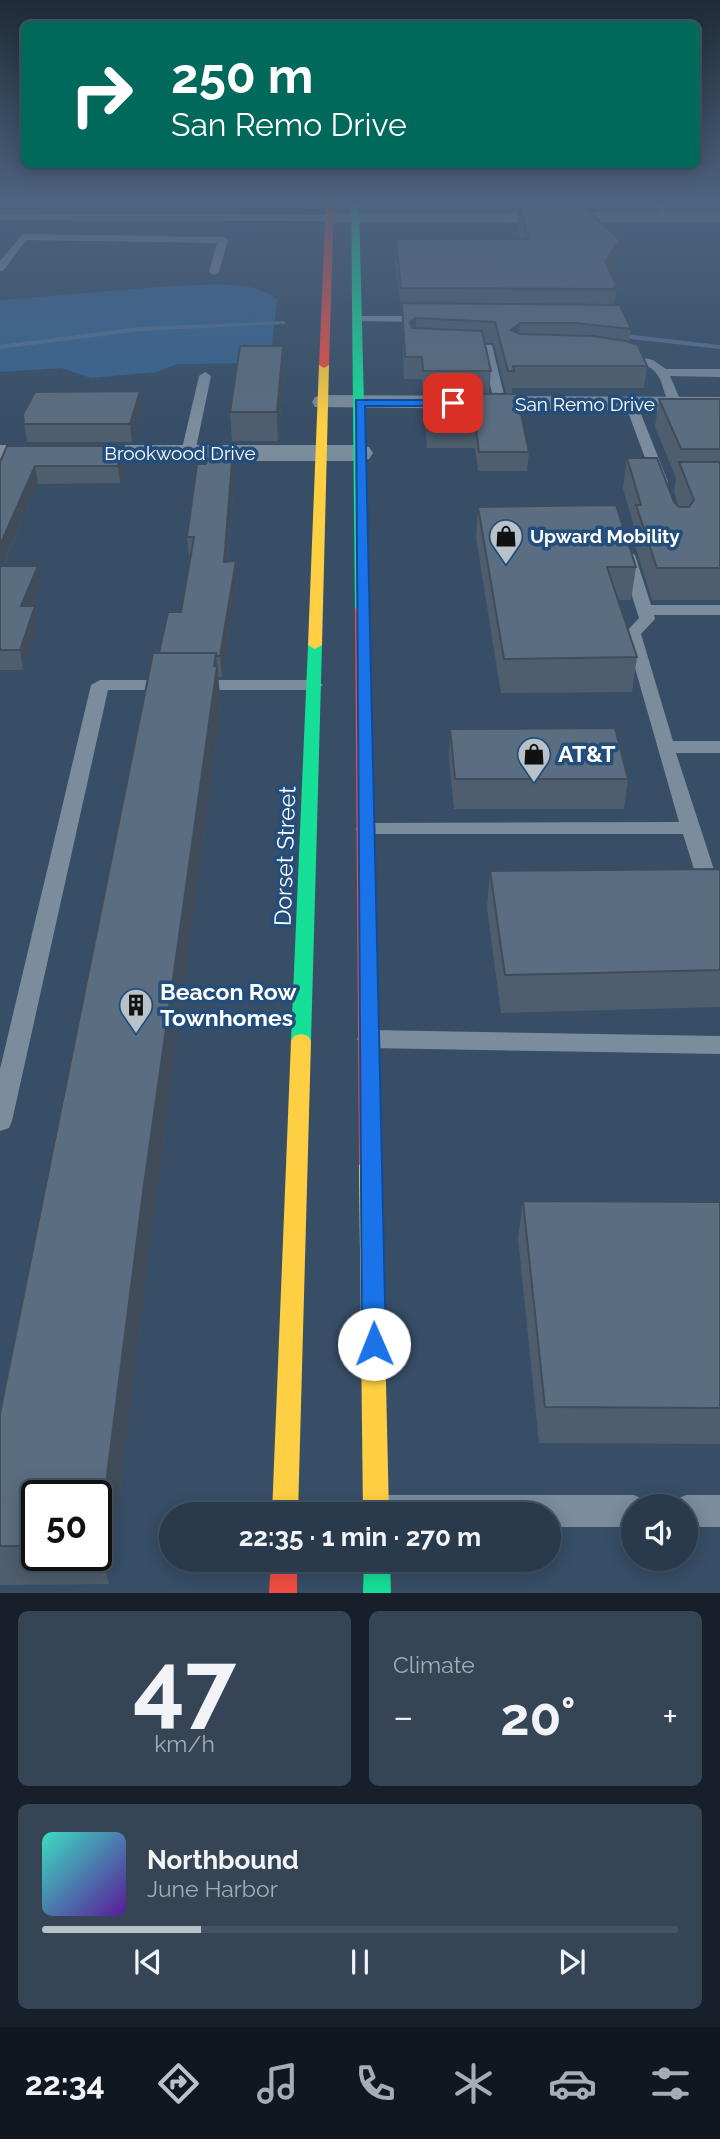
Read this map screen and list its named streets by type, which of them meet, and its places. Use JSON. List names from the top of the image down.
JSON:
{
  "streets": {
    "main road": ["Dorset Street"],
    "street": ["San Remo Drive", "Brookwood Drive"]
  },
  "crossings": [
    ["San Remo Drive", "Dorset Street"],
    ["Brookwood Drive", "Dorset Street"]
  ],
  "places": {
    "shop": ["Upward Mobility", "AT&T"],
    "building": ["Beacon Row Townhomes"]
  },
  "page": {
    "turn": ["250 m", "San Remo Drive"],
    "limit": "50",
    "trip": "22:35 · 1 min · 270 m",
    "tile": [
      ["47", "km/h"],
      "Climate"
    ],
    "heat": ["−", "20°", "+"],
    "song": ["Northbound", "June Harbor"],
    "tabs": "22:34"
  }
}
